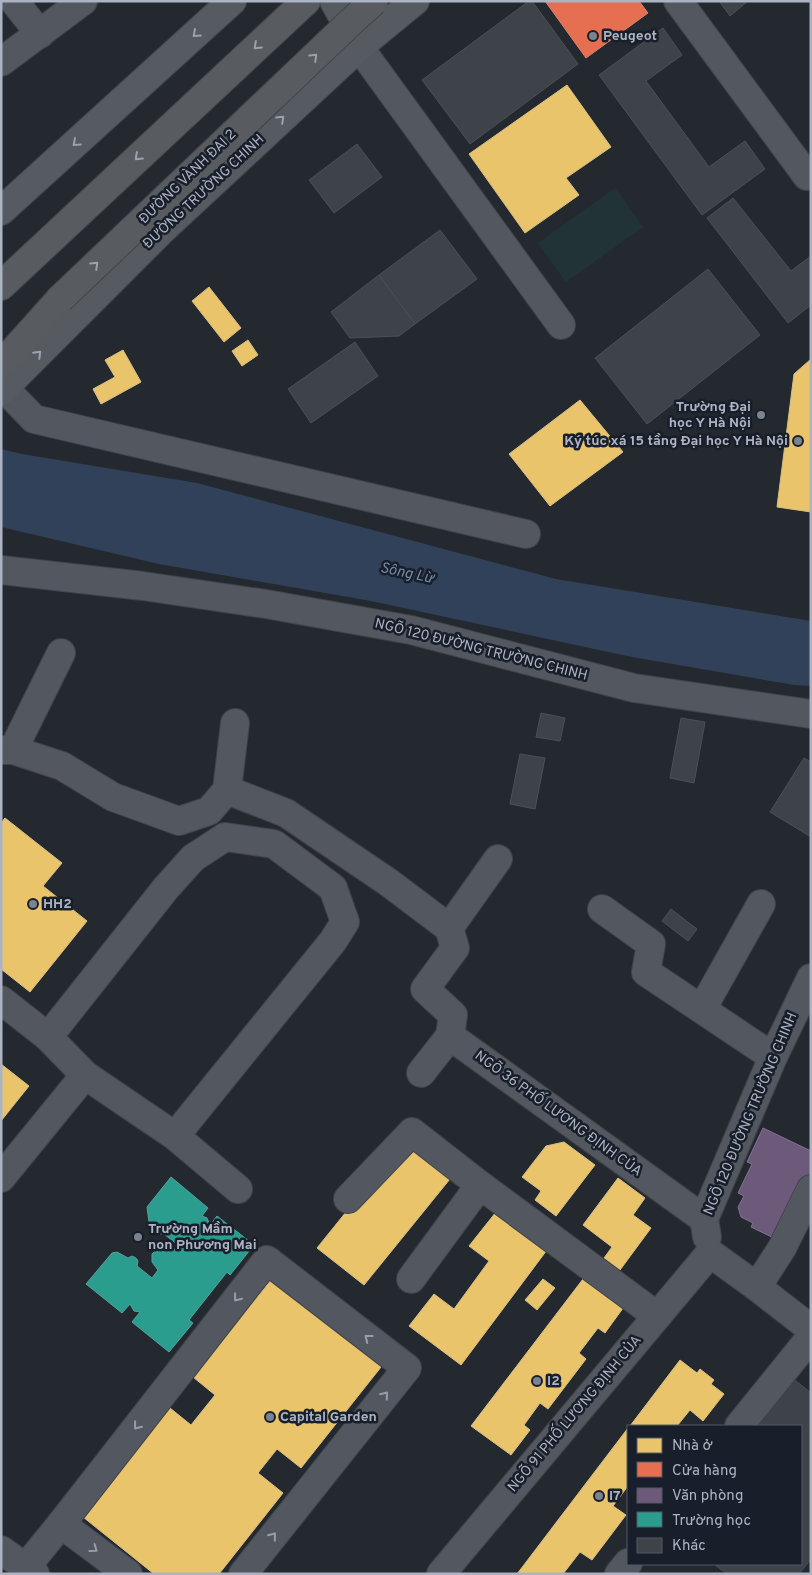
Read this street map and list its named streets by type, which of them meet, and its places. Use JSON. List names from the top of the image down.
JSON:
{
  "streets": {
    "highway": ["ĐƯỜNG VÀNH ĐAI 2"],
    "main road": ["ĐƯỜNG TRƯỜNG CHINH"],
    "street": ["NGÕ 120 ĐƯỜNG TRƯỜNG CHINH", "NGÕ 36 PHỐ LƯƠNG ĐỊNH CỦA", "NGÕ 91 PHỐ LƯƠNG ĐỊNH CỦA"]
  },
  "crossings": [
    ["NGÕ 120 ĐƯỜNG TRƯỜNG CHINH", "NGÕ 36 PHỐ LƯƠNG ĐỊNH CỦA"],
    ["NGÕ 120 ĐƯỜNG TRƯỜNG CHINH", "NGÕ 91 PHỐ LƯƠNG ĐỊNH CỦA"]
  ],
  "water": ["Sông Lừ"],
  "places": [
    "Peugeot",
    "Trường Đại học Y Hà Nội",
    "Ký túc xá 15 tầng Đại học Y Hà Nội",
    "HH2",
    "Trường Mầm non Phương Mai",
    "I2",
    "Capital Garden",
    "I7"
  ],
  "legend": [
    "Nhà ở",
    "Cửa hàng",
    "Văn phòng",
    "Trường học",
    "Khác"
  ]
}
